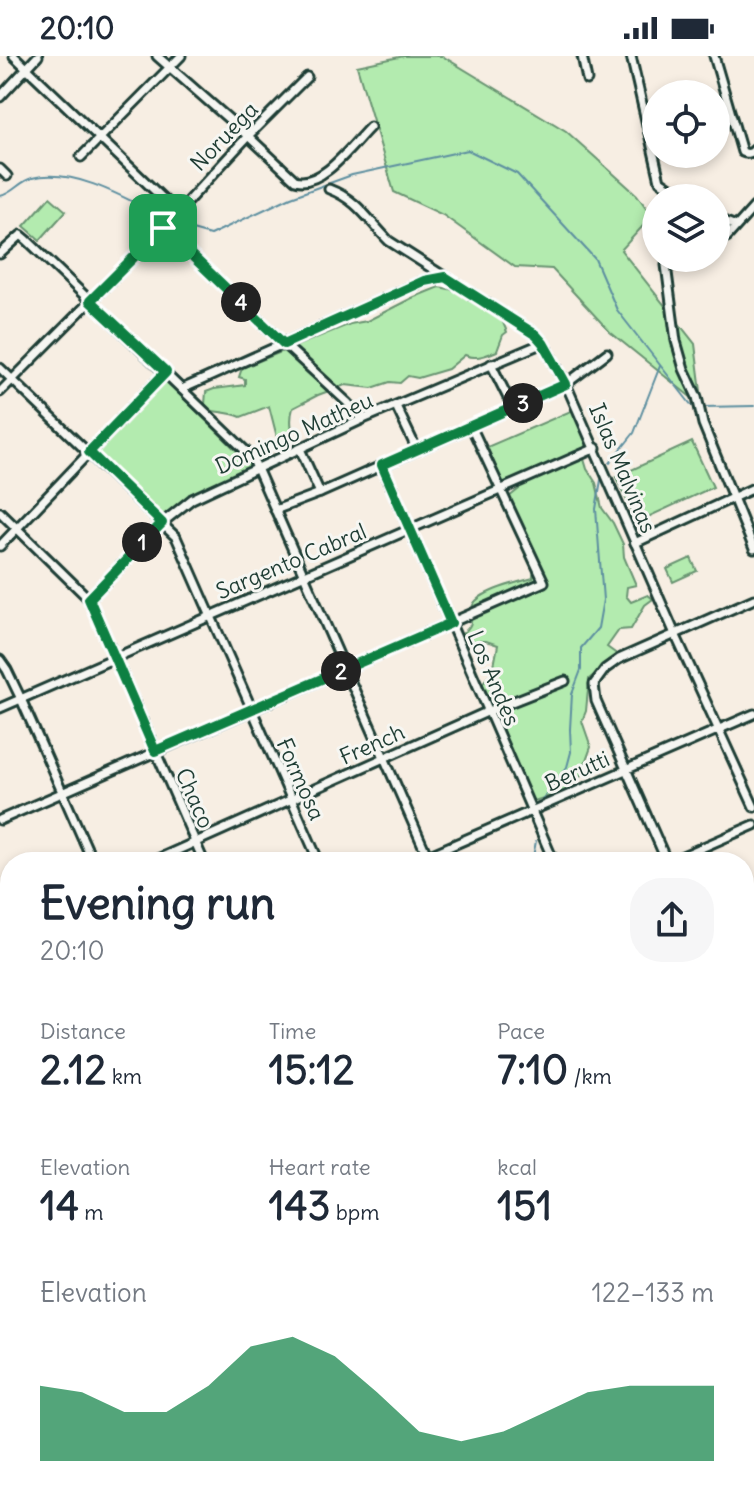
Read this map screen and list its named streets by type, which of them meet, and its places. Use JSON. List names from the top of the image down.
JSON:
{
  "streets": {
    "street": [
      "Noruega",
      "Domingo Matheu",
      "Islas Malvinas",
      "Sargento Cabral",
      "Los Andes",
      "French",
      "Berutti",
      "Formosa",
      "Chaco"
    ]
  },
  "crossings": [
    ["Noruega", "Formosa"],
    ["Domingo Matheu", "Islas Malvinas"],
    ["Domingo Matheu", "Formosa"],
    ["Domingo Matheu", "Chaco"],
    ["Islas Malvinas", "Sargento Cabral"],
    ["Islas Malvinas", "Berutti"],
    ["Sargento Cabral", "Los Andes"],
    ["Sargento Cabral", "Formosa"],
    ["Sargento Cabral", "Chaco"],
    ["Los Andes", "French"],
    ["Los Andes", "Berutti"],
    ["French", "Formosa"],
    ["French", "Chaco"]
  ],
  "page": {
    "status": "20:10",
    "pins": [
      "4",
      "3",
      "1",
      "2"
    ],
    "heading": ["Evening run", "20:10"],
    "stats": [
      ["Distance", "2.12 km"],
      ["Time", "15:12"],
      ["Pace", "7:10 /km"],
      ["Elevation", "14 m"],
      ["Heart rate", "143 bpm"],
      ["kcal", "151"]
    ],
    "chart": ["Elevation", "122–133 m"]
  }
}
